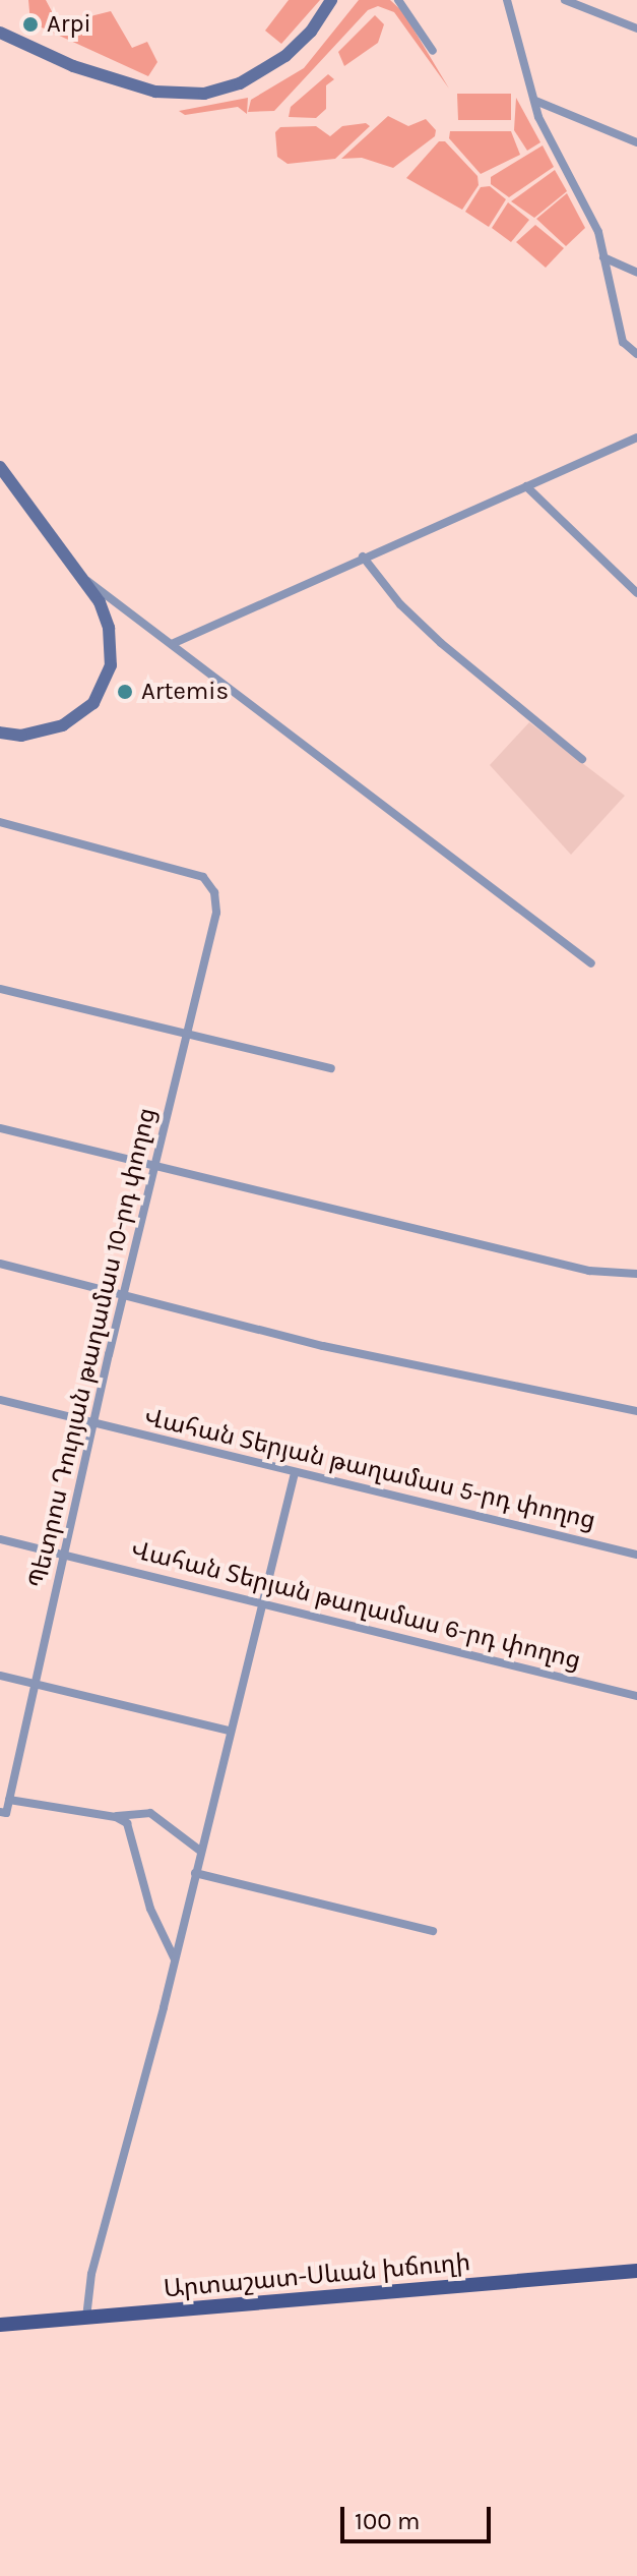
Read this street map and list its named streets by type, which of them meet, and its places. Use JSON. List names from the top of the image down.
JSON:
{
  "streets": {
    "main road": ["Արտաշատ-Սևան խճուղի"],
    "street": ["Պետրոս Դուրյան թաղամաս 10-րդ փողոց", "Վահան Տերյան թաղամաս 5-րդ փողոց", "Վահան Տերյան թաղամաս 6-րդ փողոց"]
  },
  "crossings": [
    ["Պետրոս Դուրյան թաղամաս 10-րդ փողոց", "Վահան Տերյան թաղամաս 5-րդ փողոց"],
    ["Պետրոս Դուրյան թաղամաս 10-րդ փողոց", "Վահան Տերյան թաղամաս 6-րդ փողոց"]
  ],
  "places": ["Arpi", "Artemis"],
  "scale_bar": "100 m"
}
